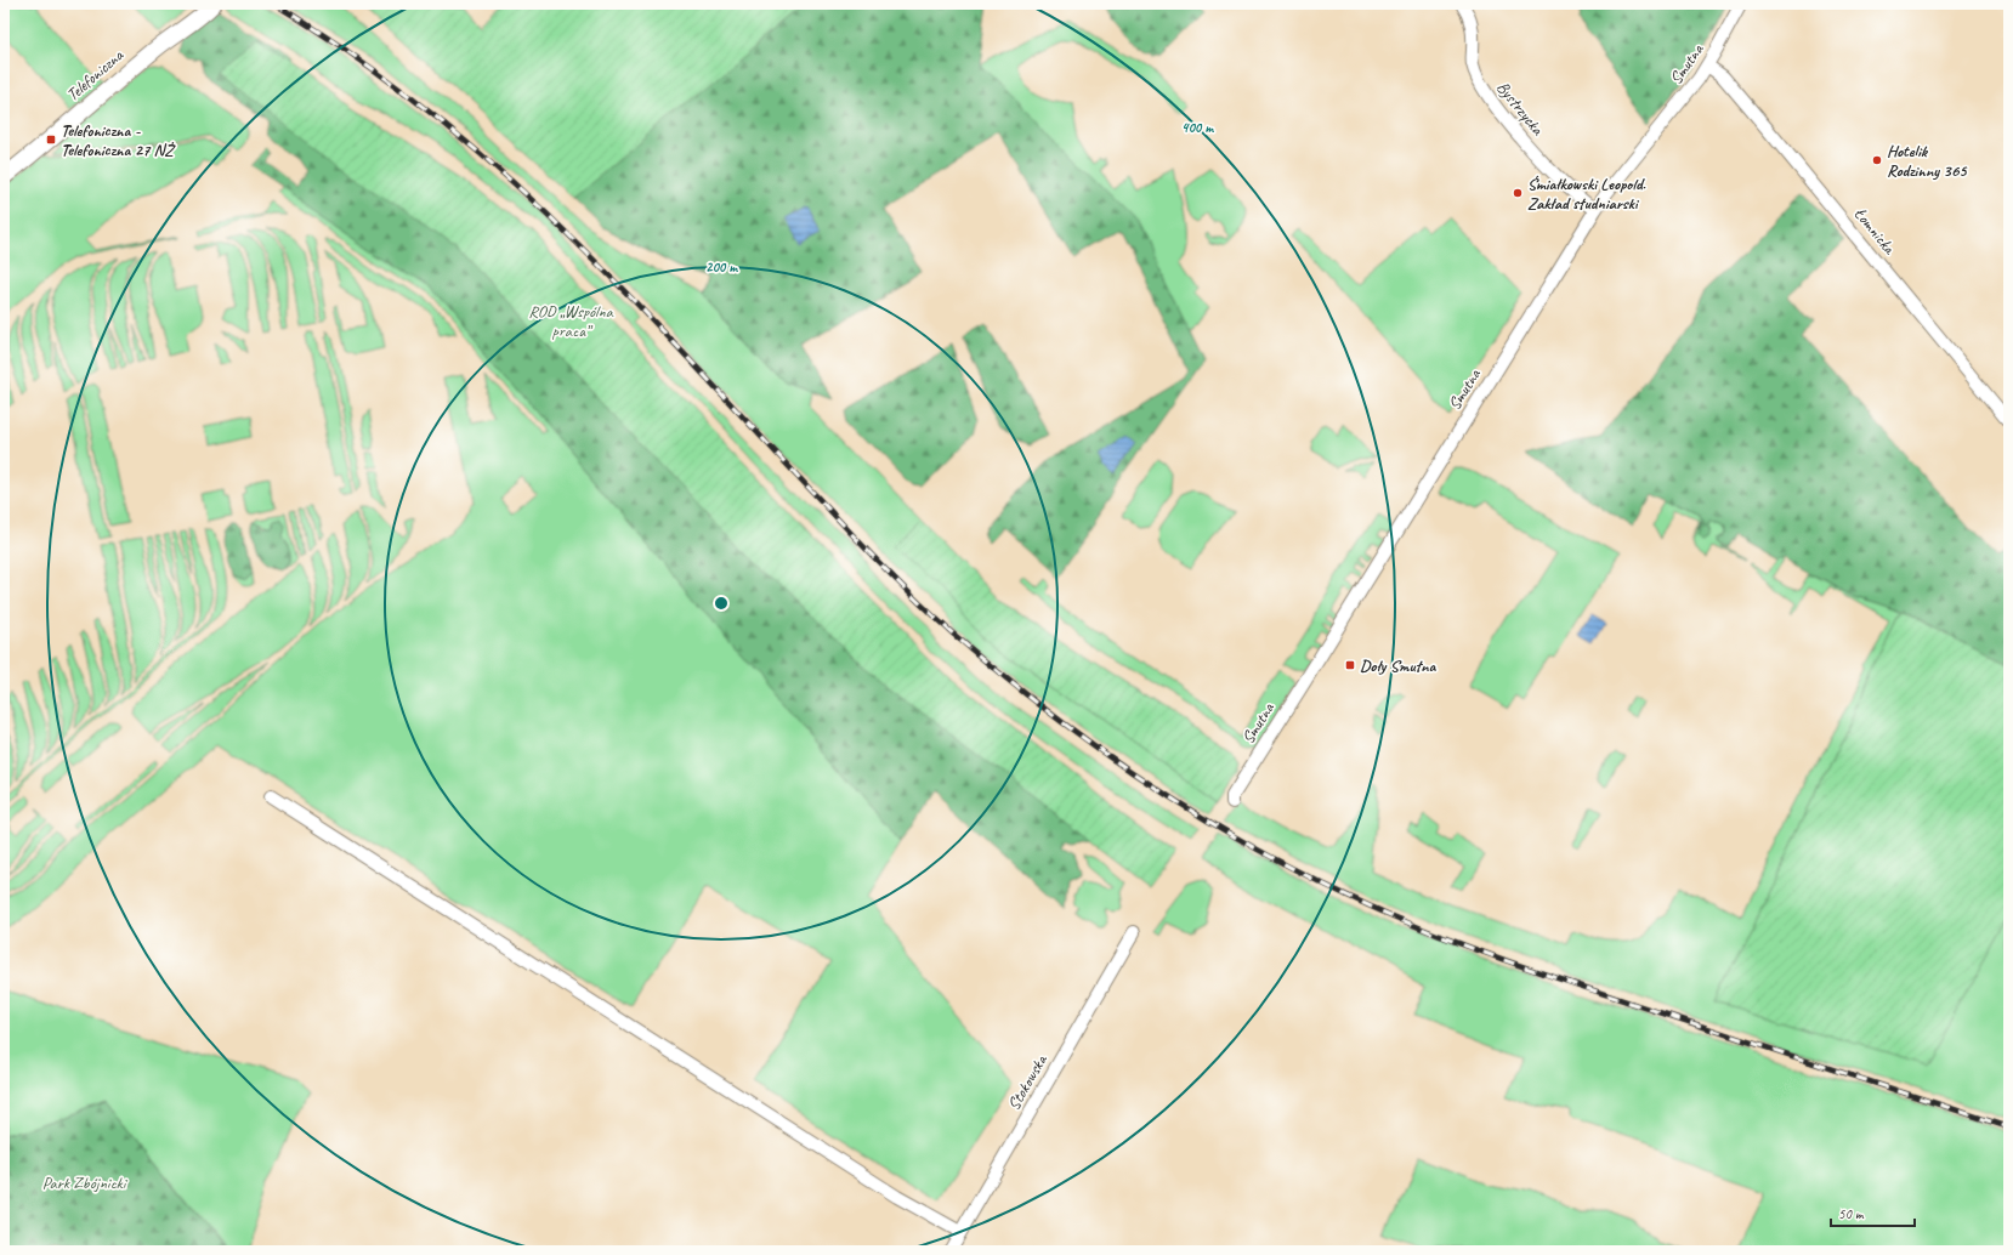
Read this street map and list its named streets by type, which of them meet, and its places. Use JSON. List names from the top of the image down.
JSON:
{
  "streets": {
    "street": [
      "Smutna",
      "Telefoniczna",
      "Bystrzycka",
      "Łomnicka",
      "Stokowska"
    ]
  },
  "crossings": [
    ["Smutna", "Bystrzycka"],
    ["Smutna", "Łomnicka"]
  ],
  "parks": ["ROD „Wspólna praca”", "Park Zbójnicki"],
  "places": {
    "transit": ["Telefoniczna - Telefoniczna 27 NŻ", "Doły Smutna"],
    "other": ["Hotelik Rodzinny 365", "Śmiałkowski Leopold. Zakład studniarski"]
  },
  "scale_bar": "50 m",
  "rings": ["400 m", "200 m"]
}
